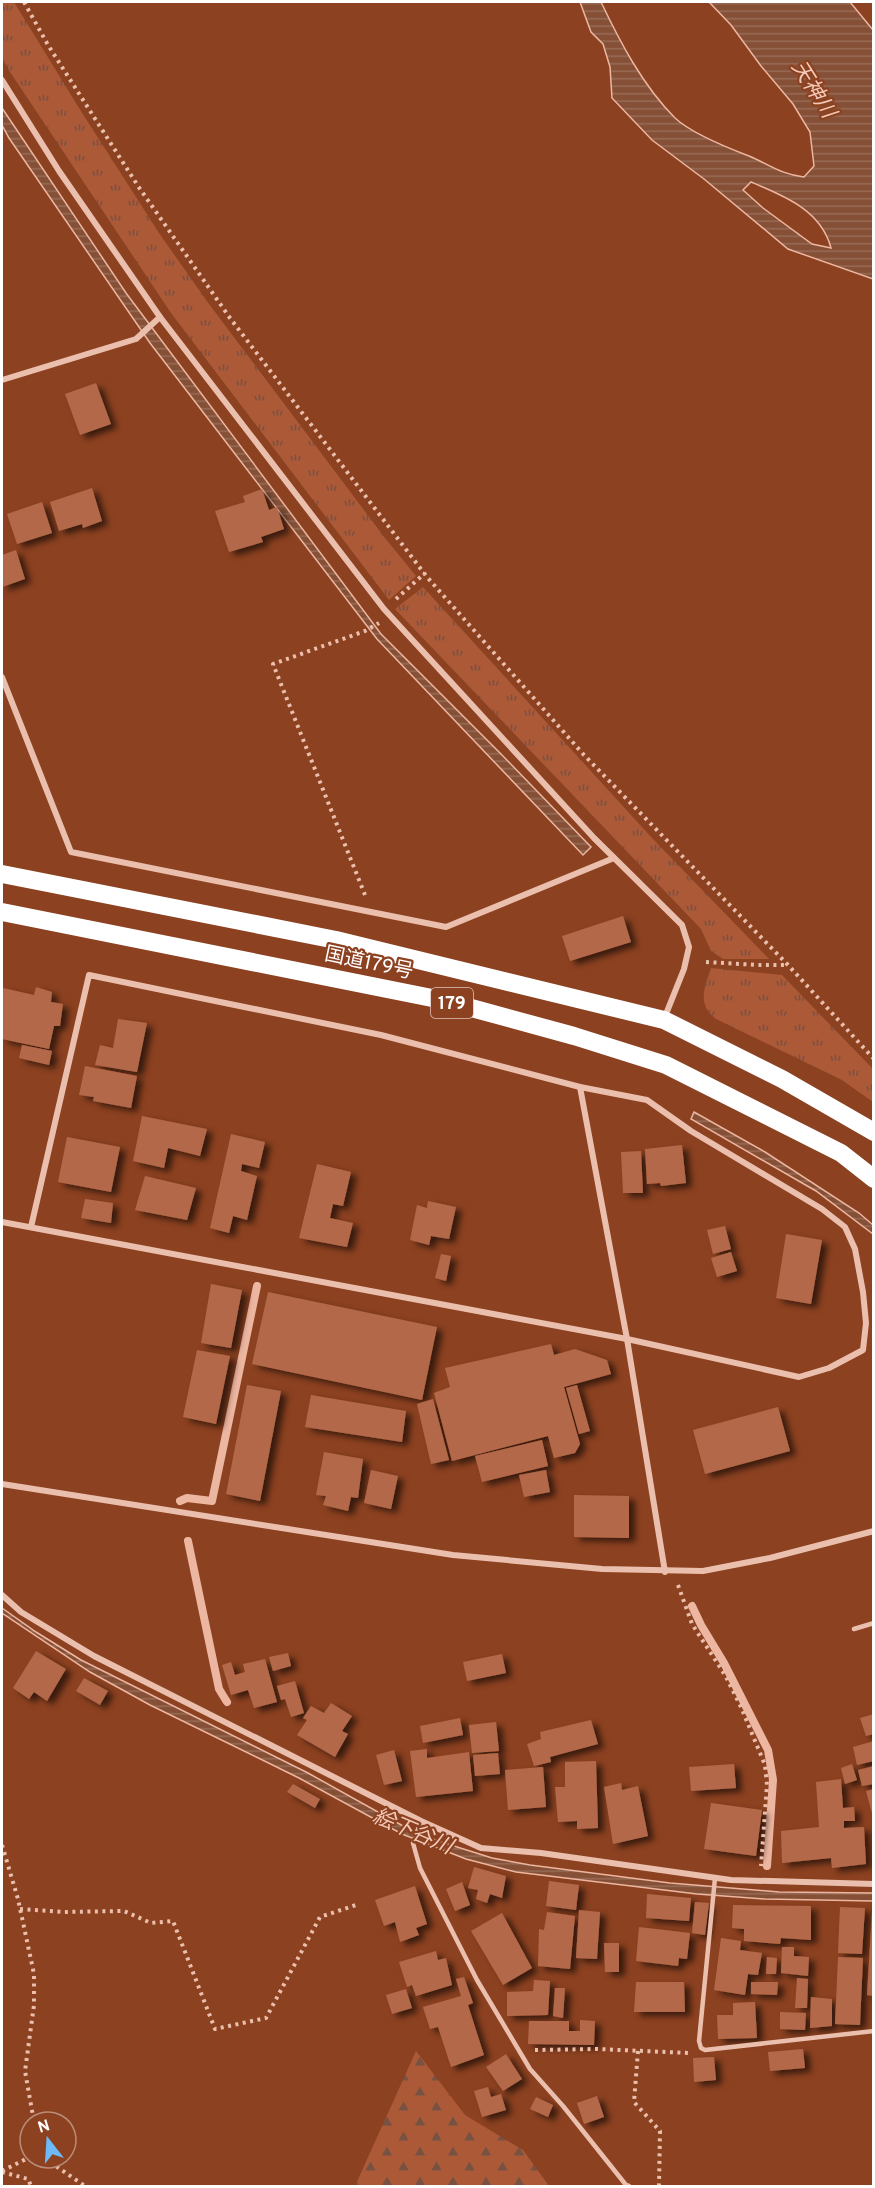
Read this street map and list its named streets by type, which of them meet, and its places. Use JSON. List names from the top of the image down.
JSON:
{
  "streets": {
    "highway": ["国道179号", "179"]
  },
  "water": ["天神川", "絵下谷川"],
  "north": "top"
}
